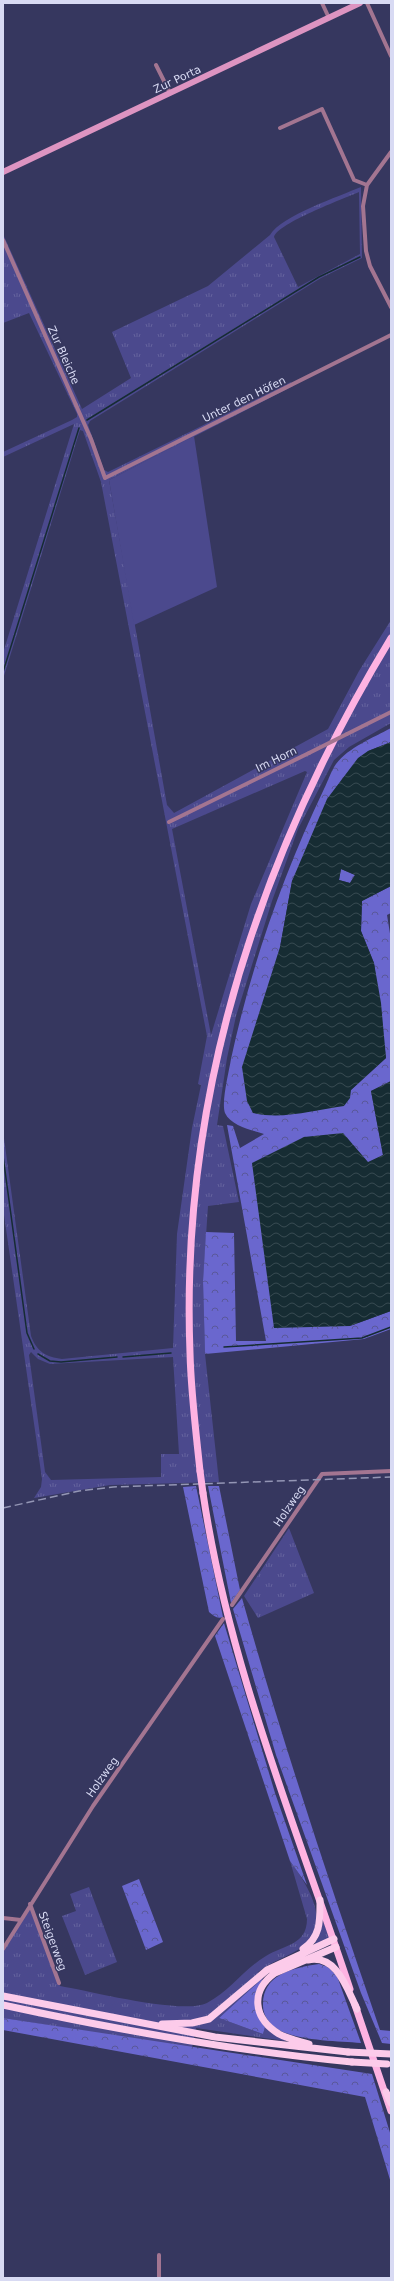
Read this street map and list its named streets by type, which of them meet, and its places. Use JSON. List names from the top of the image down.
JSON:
{
  "streets": {
    "main road": ["Zur Porta"],
    "street": [
      "Zur Bleiche",
      "Unter den Höfen",
      "Im Horn",
      "Holzweg",
      "Steigerweg"
    ]
  },
  "crossings": [
    ["Zur Bleiche", "Unter den Höfen"],
    ["Holzweg", "Steigerweg"]
  ]
}
